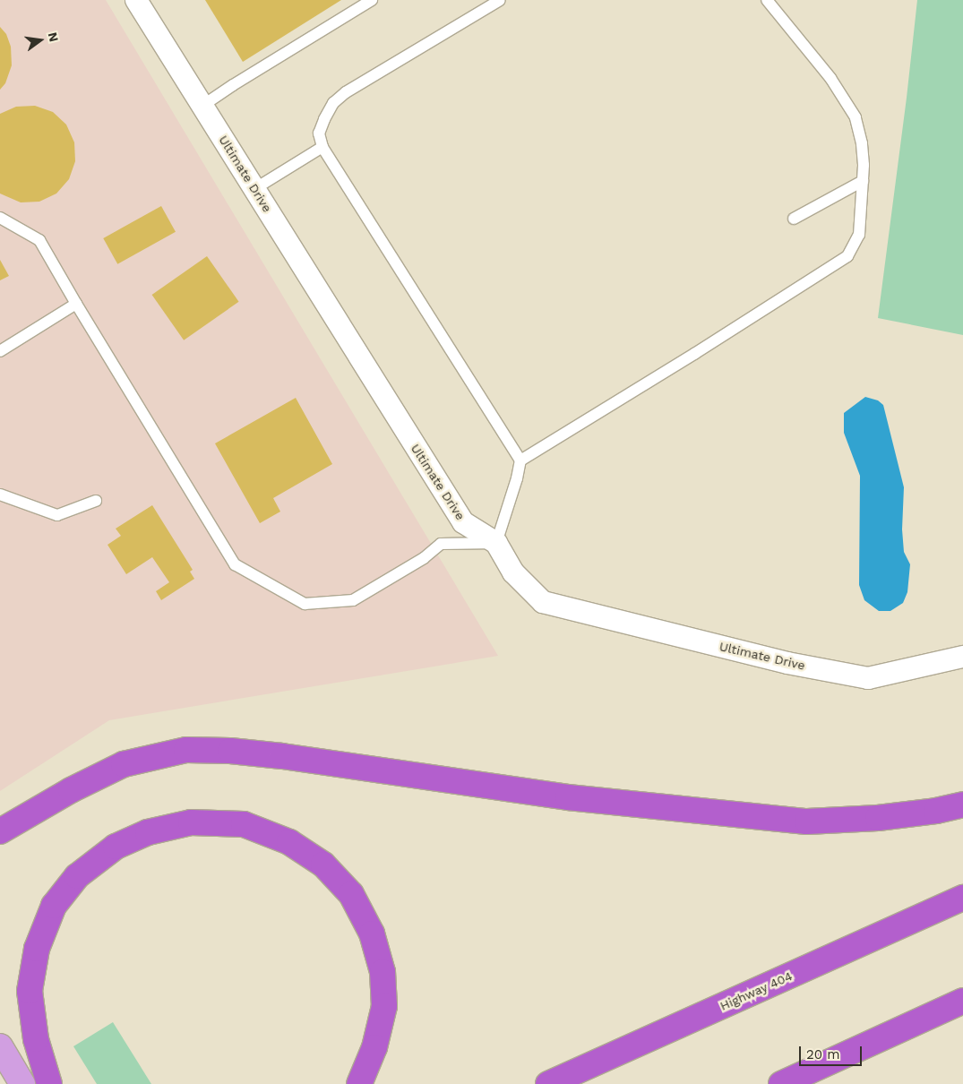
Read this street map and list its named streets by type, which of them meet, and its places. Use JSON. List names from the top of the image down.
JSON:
{
  "streets": {
    "highway": ["Highway 404"],
    "street": ["Ultimate Drive"]
  },
  "scale_bar": "20 m",
  "north": "right"
}
